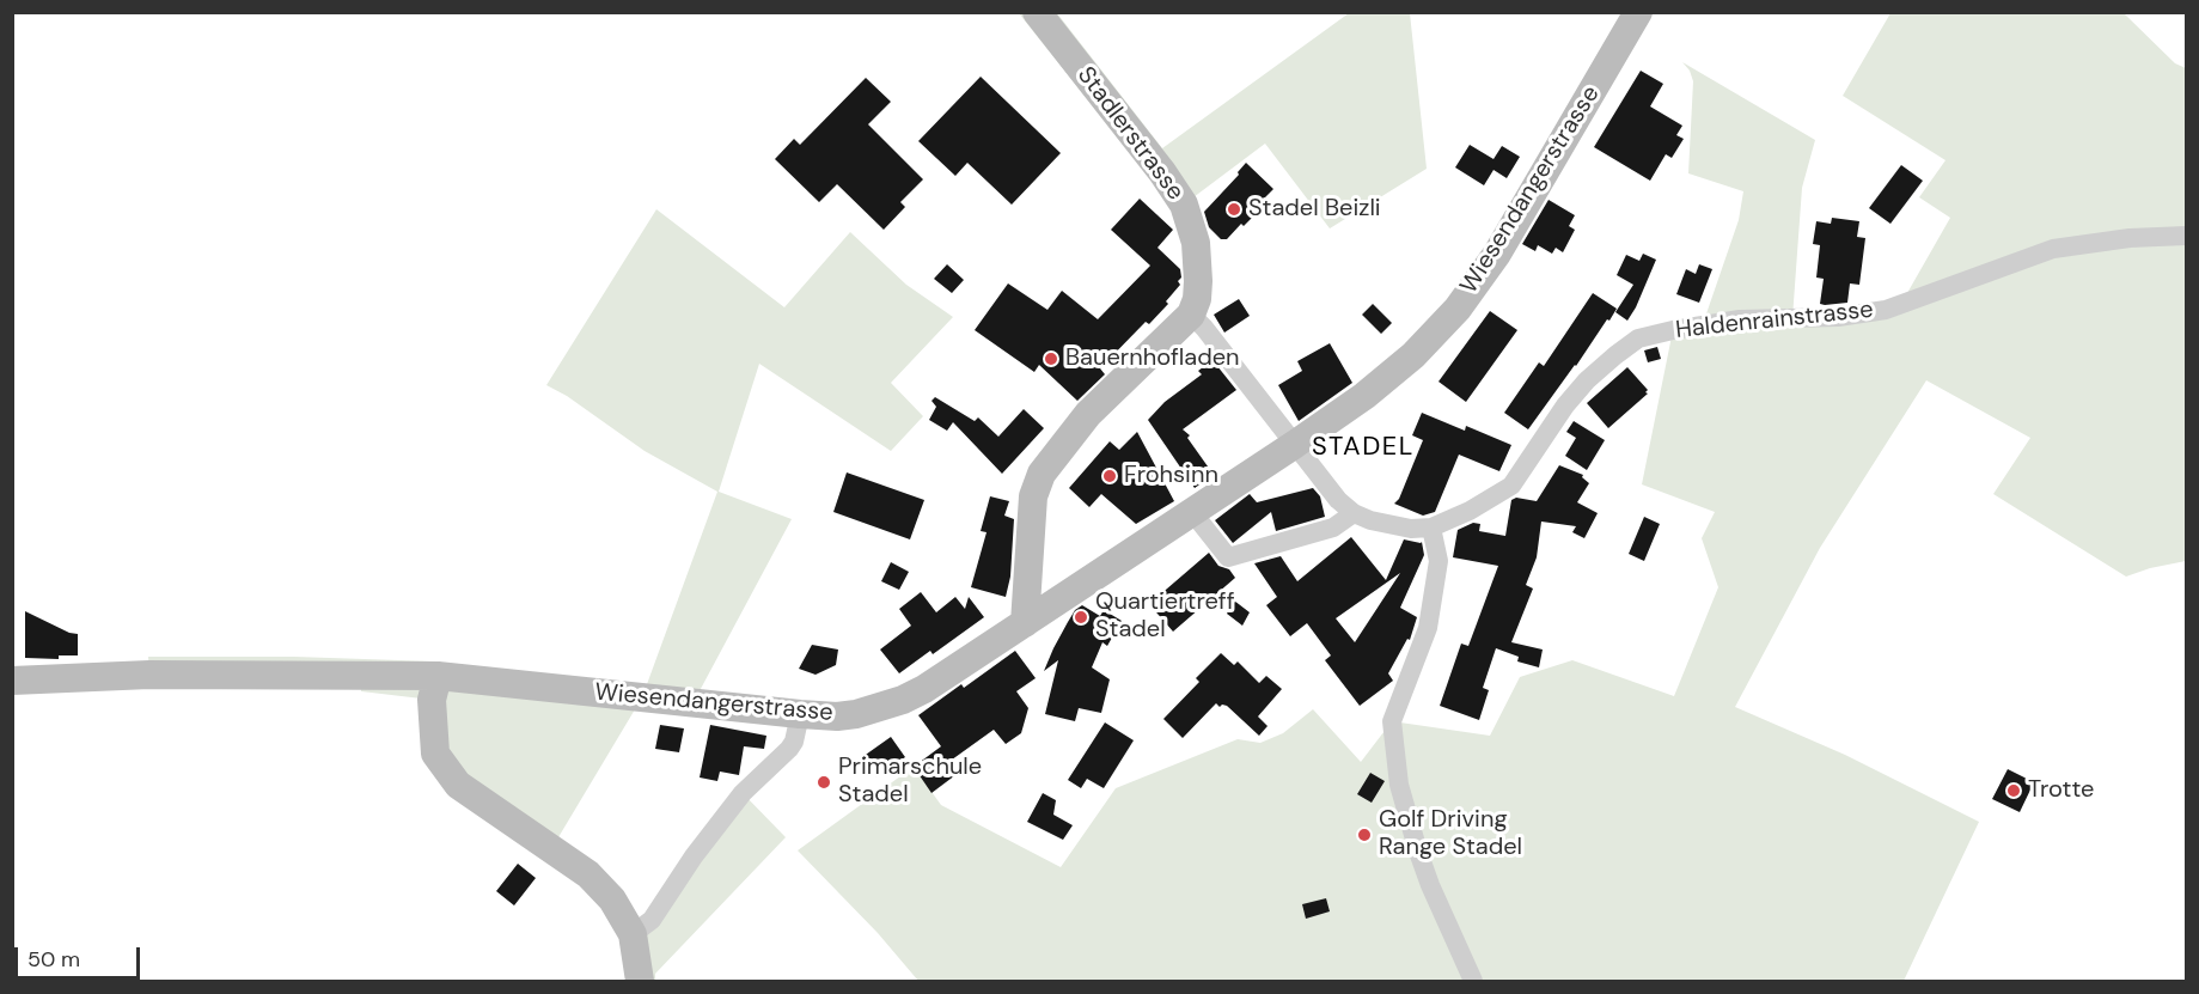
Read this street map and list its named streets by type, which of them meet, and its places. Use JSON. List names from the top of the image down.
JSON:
{
  "streets": {
    "main road": ["Stadlerstrasse", "Wiesendangerstrasse"],
    "street": ["Haldenrainstrasse"]
  },
  "crossings": [
    ["Wiesendangerstrasse", "Haldenrainstrasse"]
  ],
  "districts": ["STADEL"],
  "places": [
    "Stadel Beizli",
    "Bauernhofladen",
    "Frohsinn",
    "Quartiertreff Stadel",
    "Primarschule Stadel",
    "Trotte",
    "Golf Driving Range Stadel"
  ],
  "scale_bar": "50 m"
}
